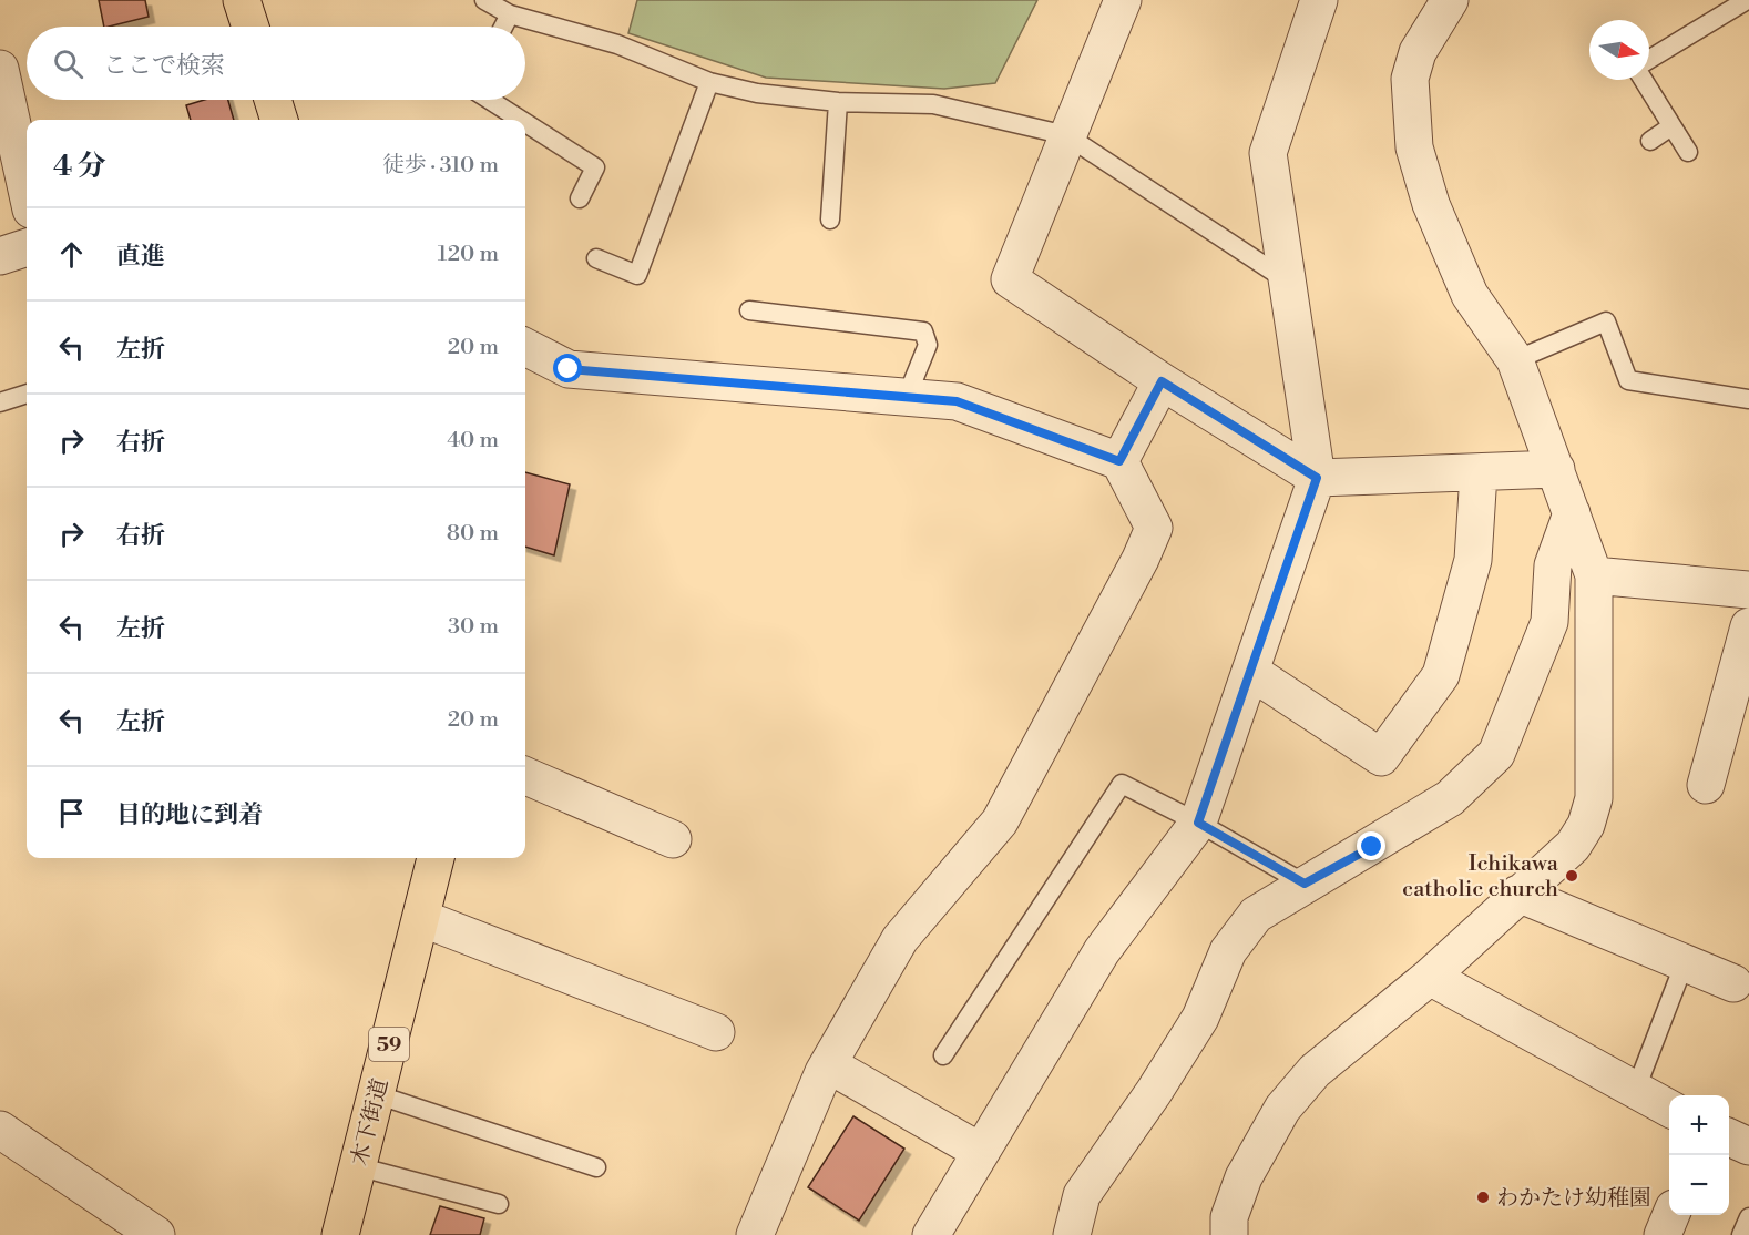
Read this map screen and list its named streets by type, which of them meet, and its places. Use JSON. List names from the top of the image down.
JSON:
{
  "streets": {
    "main road": ["59", "木下街道"]
  },
  "places": ["Ichikawa catholic church", "わかたけ幼稚園"],
  "north": "right",
  "page": {
    "search": "ここで検索",
    "heading": ["4 分", "徒歩 · 310 m"],
    "list": [
      ["直進", "120 m"],
      ["左折", "20 m"],
      ["右折", "40 m"],
      ["右折", "80 m"],
      ["左折", "30 m"],
      ["左折", "20 m"],
      "目的地に到着"
    ],
    "map_buttons": ["+", "−"]
  }
}
